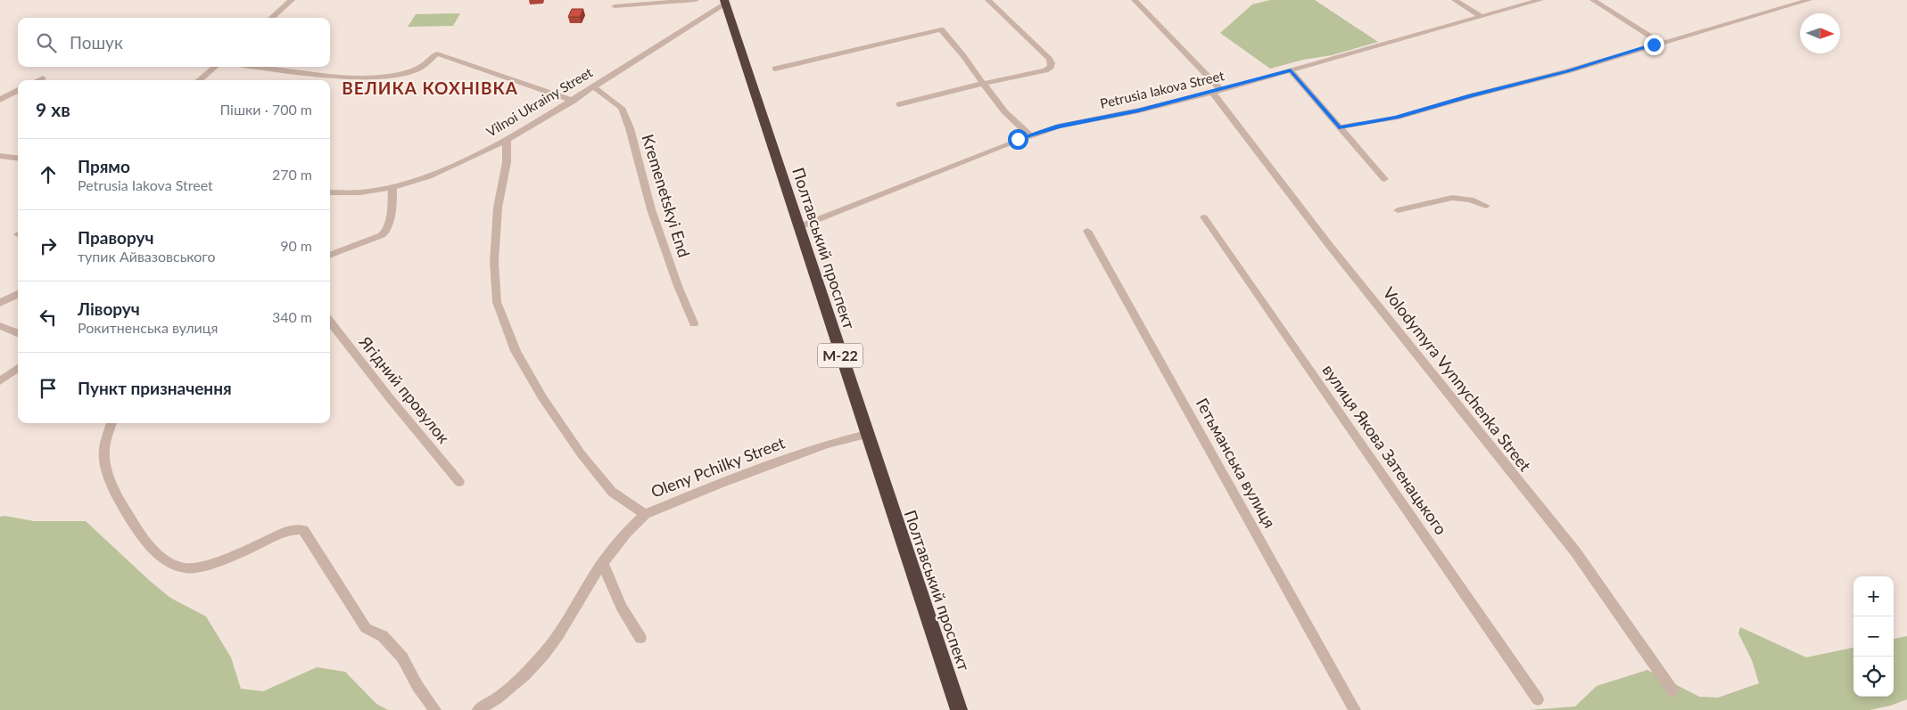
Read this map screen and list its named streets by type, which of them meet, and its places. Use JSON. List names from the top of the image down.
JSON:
{
  "streets": {
    "highway": ["Полтавський проспект", "М-22"],
    "street": [
      "Petrusia Iakova Street",
      "Vilnoi Ukrainy Street",
      "Kremenetskyi End",
      "Volodymyra Vynnychenka Street",
      "Ягідний провулок",
      "вулиця Якова Затенацького",
      "Гетьманська вулиця",
      "Oleny Pchilky Street"
    ]
  },
  "crossings": [
    ["Petrusia Iakova Street", "Полтавський проспект"],
    ["Petrusia Iakova Street", "Volodymyra Vynnychenka Street"],
    ["Vilnoi Ukrainy Street", "Kremenetskyi End"],
    ["Vilnoi Ukrainy Street", "Полтавський проспект"],
    ["Полтавський проспект", "Oleny Pchilky Street"]
  ],
  "districts": ["ВЕЛИКА КОХНІВКА"],
  "north": "right",
  "page": {
    "search": "Пошук",
    "heading": ["9 хв", "Пішки · 700 m"],
    "list": [
      ["Прямо", "Petrusia Iakova Street", "270 m"],
      ["Праворуч", "тупик Айвазовського", "90 m"],
      ["Ліворуч", "Рокитненська вулиця", "340 m"],
      "Пункт призначення"
    ],
    "map_buttons": ["+", "−"]
  }
}
